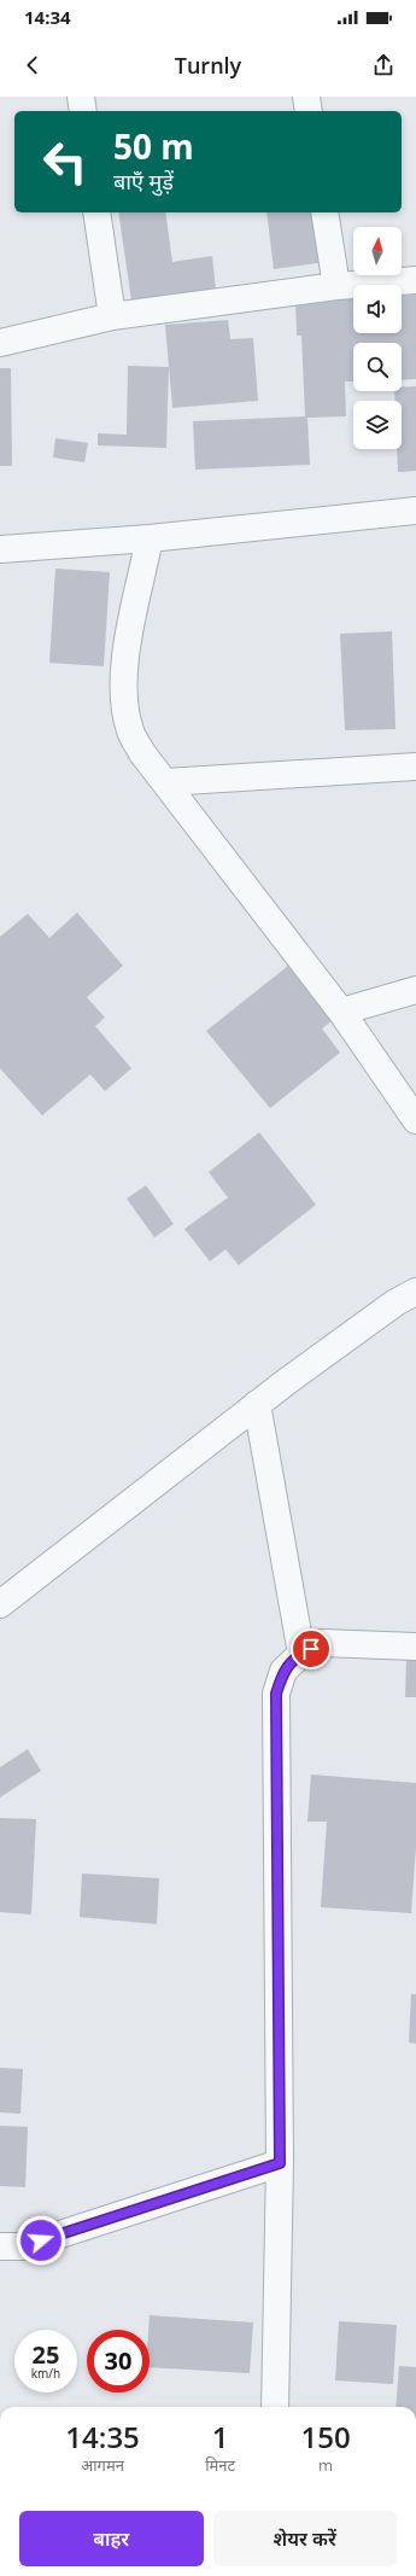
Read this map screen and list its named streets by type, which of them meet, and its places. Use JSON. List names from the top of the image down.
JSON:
{
  "north": "top",
  "page": {
    "status": "14:34",
    "header": "Turnly",
    "turn": ["50 m", "बाएँ मुड़ें"],
    "speed": "25 km/h",
    "limit": "30",
    "eta": [
      "14:35",
      "आगमन",
      "1",
      "मिनट",
      "150",
      "m"
    ],
    "buttons": ["बाहर", "शेयर करें"]
  }
}
